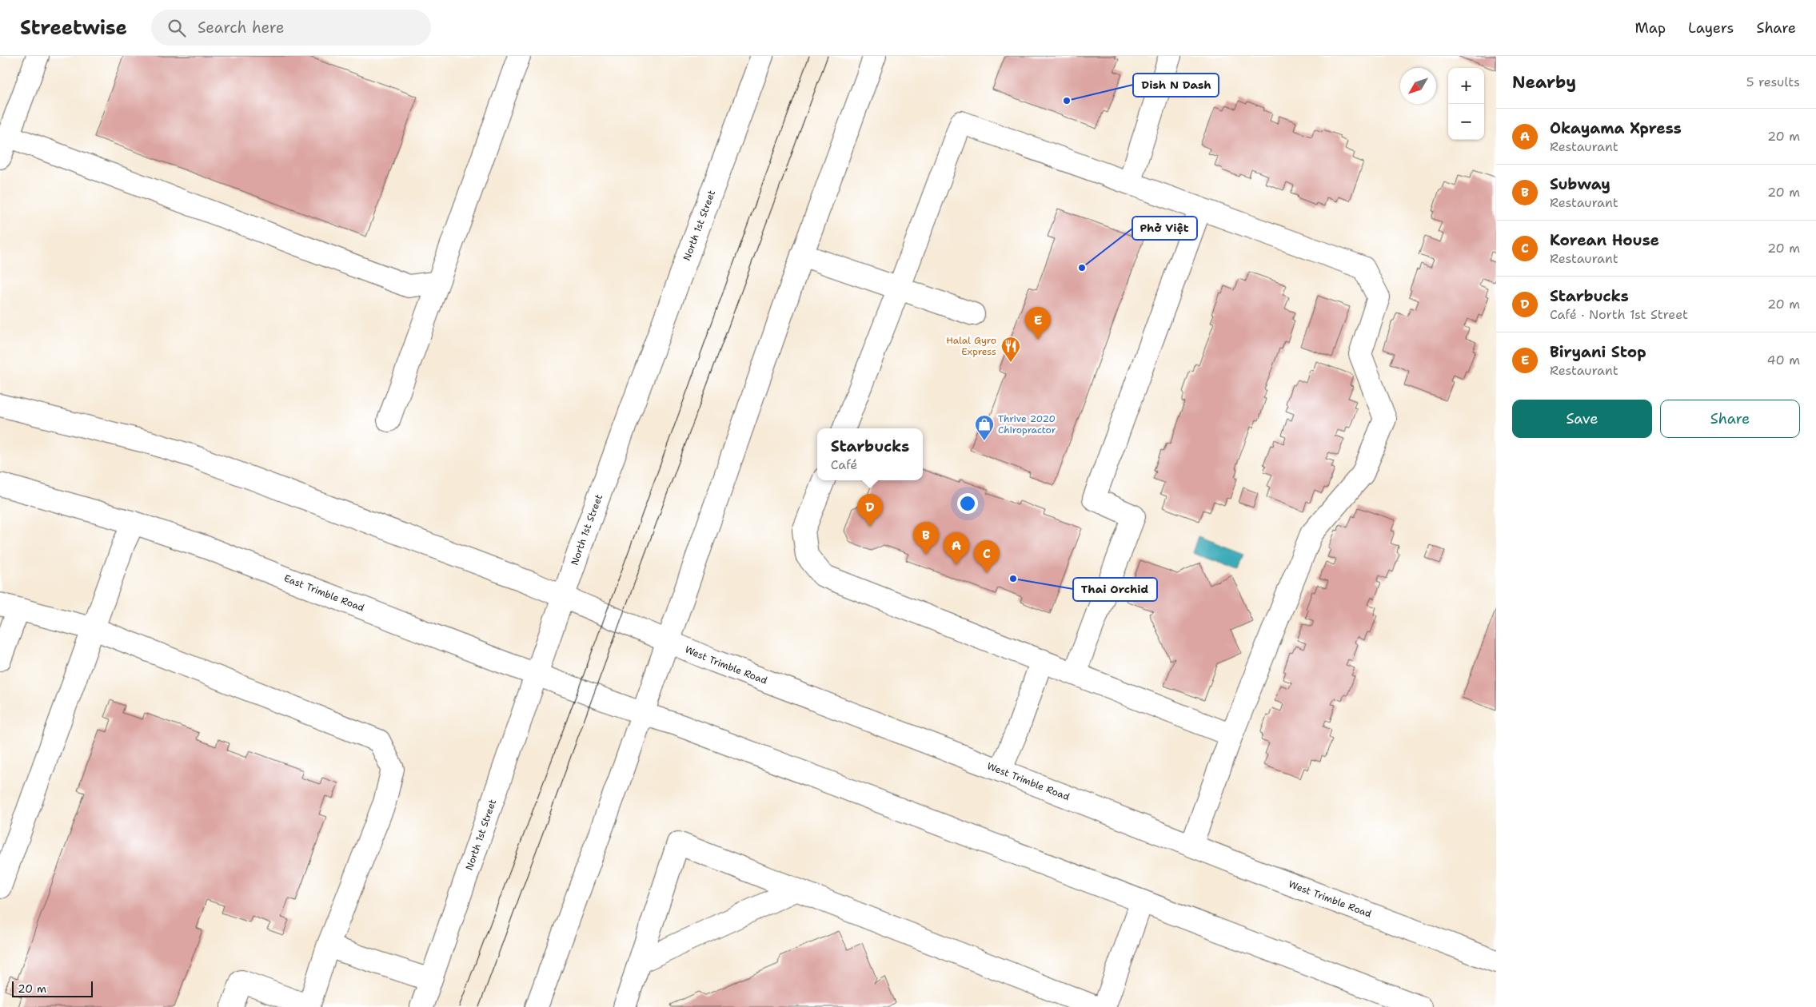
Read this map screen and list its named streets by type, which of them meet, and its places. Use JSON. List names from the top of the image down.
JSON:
{
  "streets": {
    "main road": ["North 1st Street", "East Trimble Road", "West Trimble Road"]
  },
  "crossings": [
    ["North 1st Street", "East Trimble Road"],
    ["North 1st Street", "West Trimble Road"]
  ],
  "places": {
    "other": ["Dish N Dash", "Phở Việt", "Thai Orchid"],
    "restaurant": ["Halal Gyro Express"],
    "shop": ["Thrive 2020 Chiropractor"]
  },
  "scale_bar": "20 m",
  "north": "bottom left",
  "page": {
    "header": "Streetwise",
    "search": "Search here",
    "nav": ["Map", "Layers", "Share"],
    "heading": ["Nearby", "5 results"],
    "map_buttons": ["+", "−"],
    "list": [
      {
        "mark": "A",
        "name": "Okayama Xpress",
        "note": "Restaurant",
        "value": "20 m"
      },
      {
        "mark": "B",
        "name": "Subway",
        "note": "Restaurant",
        "value": "20 m"
      },
      {
        "mark": "C",
        "name": "Korean House",
        "note": "Restaurant",
        "value": "20 m"
      },
      {
        "mark": "D",
        "name": "Starbucks",
        "note": "Café · North 1st Street",
        "value": "20 m"
      },
      {
        "mark": "E",
        "name": "Biryani Stop",
        "note": "Restaurant",
        "value": "40 m"
      }
    ],
    "pins": [
      "E",
      "D",
      "B",
      "A",
      "C"
    ],
    "buttons": ["Save", "Share"],
    "popup": ["Starbucks", "Café"],
    "scale": "20 m"
  }
}
